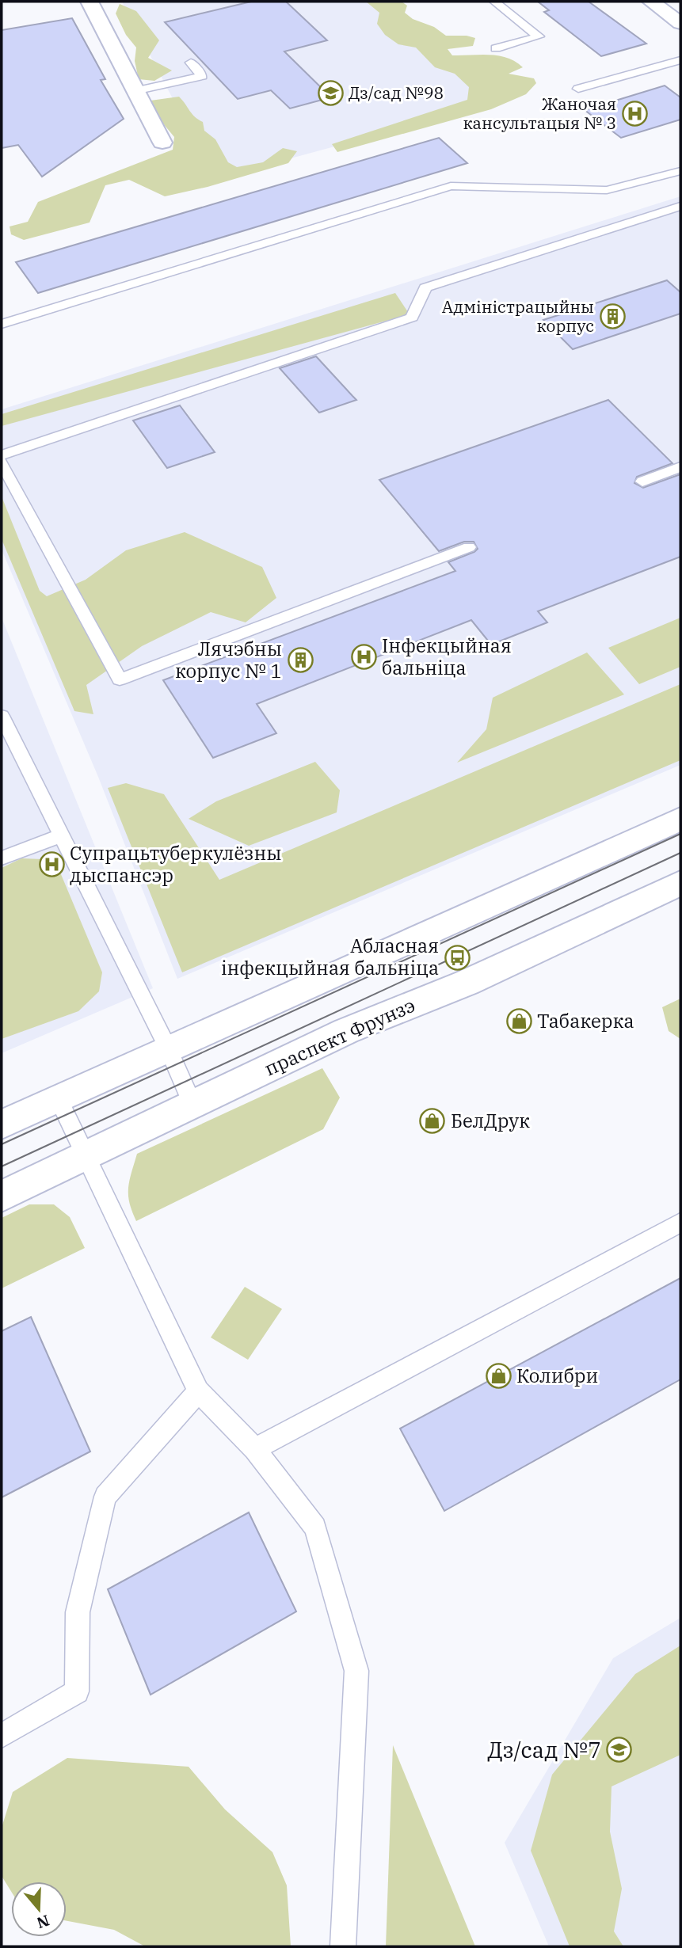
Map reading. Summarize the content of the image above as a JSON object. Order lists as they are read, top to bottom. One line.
{"streets":{"main road":["праспект Фрунзэ"]},"places":{"school or university":["Дз/сад №98","Дз/сад №7"],"hospital":["Жаночая кансультацыя № 3","Інфекцыйная бальніца","Супрацьтуберкулёзны дыспансэр"],"building":["Адміністрацыйны корпус","Лячэбны корпус № 1"],"bus stop":["Абласная інфекцыйная бальніца"],"shop":["Табакерка","БелДрук","Колибри"]},"north":"bottom"}
